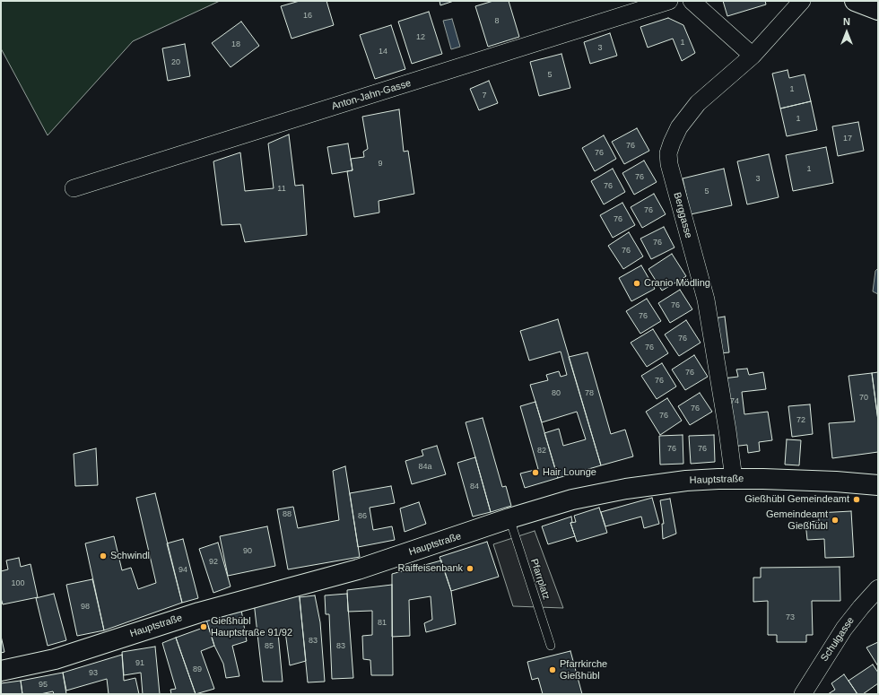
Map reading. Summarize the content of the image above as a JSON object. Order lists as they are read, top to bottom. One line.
{"streets":{"street":["Anton-Jahn-Gasse","Berggasse","Hauptstraße","Schulgasse"],"lane":["Pfarrplatz"]},"crossings":[["Berggasse","Hauptstraße"],["Hauptstraße","Pfarrplatz"]],"places":["Cranio Mödling","Hair Lounge","Gießhübl Gemeindeamt","Gemeindeamt Gießhübl","Schwindl","Raiffeisenbank","Gießhübl Hauptstraße 91/92","Pfarrkirche Gießhübl"],"house_numbers":["16","8","12","1","18","3","14","20","5","1","7","1","17","76","76","9","1","76","3","76","11","5","76","76","76","76","76","76","76","76","76","76","80","78","70","74","76","76","72","76","76","82","84a","84","88","86","90","92","94","100","98","73","81","83","85","83","91","89","93","95"],"north":"top"}
